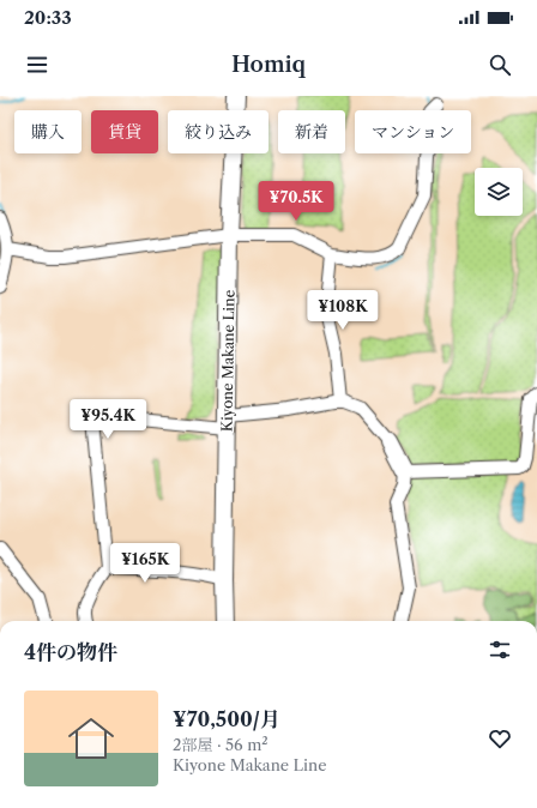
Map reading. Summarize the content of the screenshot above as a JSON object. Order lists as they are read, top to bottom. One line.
{"streets":{"main road":["Kiyone Makane Line"]},"page":{"status":"20:33","header":"Homiq","chip":["購入","賃貸","絞り込み","新着","マンション"],"price":["¥70.5K","¥108K","¥95.4K","¥165K"],"heading":"4件の物件","list":[{"name":"¥70,500/月","note":"2部屋 · 56 m² · Kiyone Makane Line"}]}}
